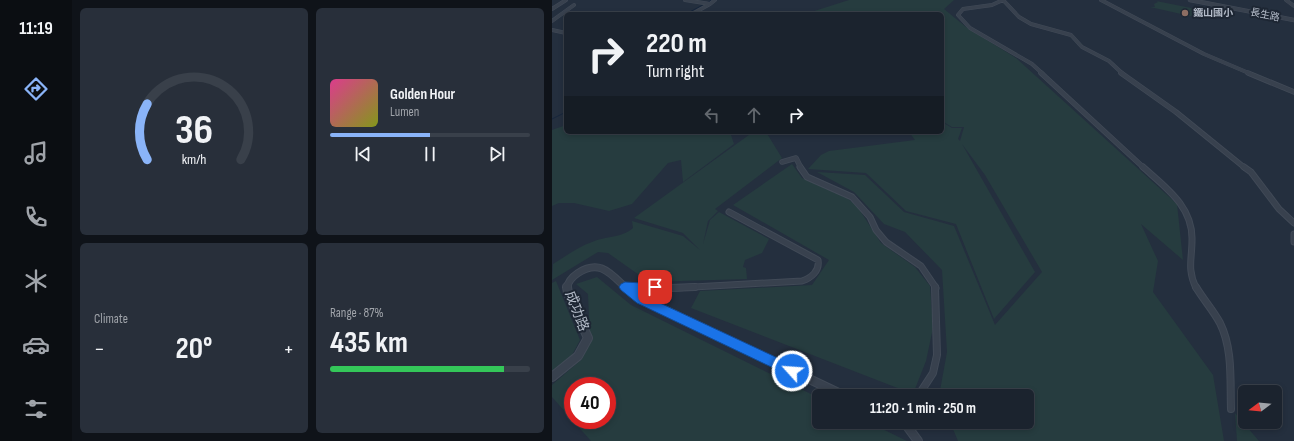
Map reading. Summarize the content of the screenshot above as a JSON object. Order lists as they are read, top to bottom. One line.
{"streets":{"street":["長生路","成功路"]},"places":["鐵山國小"],"north":"left","page":{"tabs":"11:19","turn":["220 m","Turn right"],"song":["Golden Hour","Lumen"],"tile":["Climate",["Range · 87%","435 km"]],"heat":["−","20°","+"],"limit":"40","trip":"11:20 · 1 min · 250 m","gauge":["36","km/h"]}}
